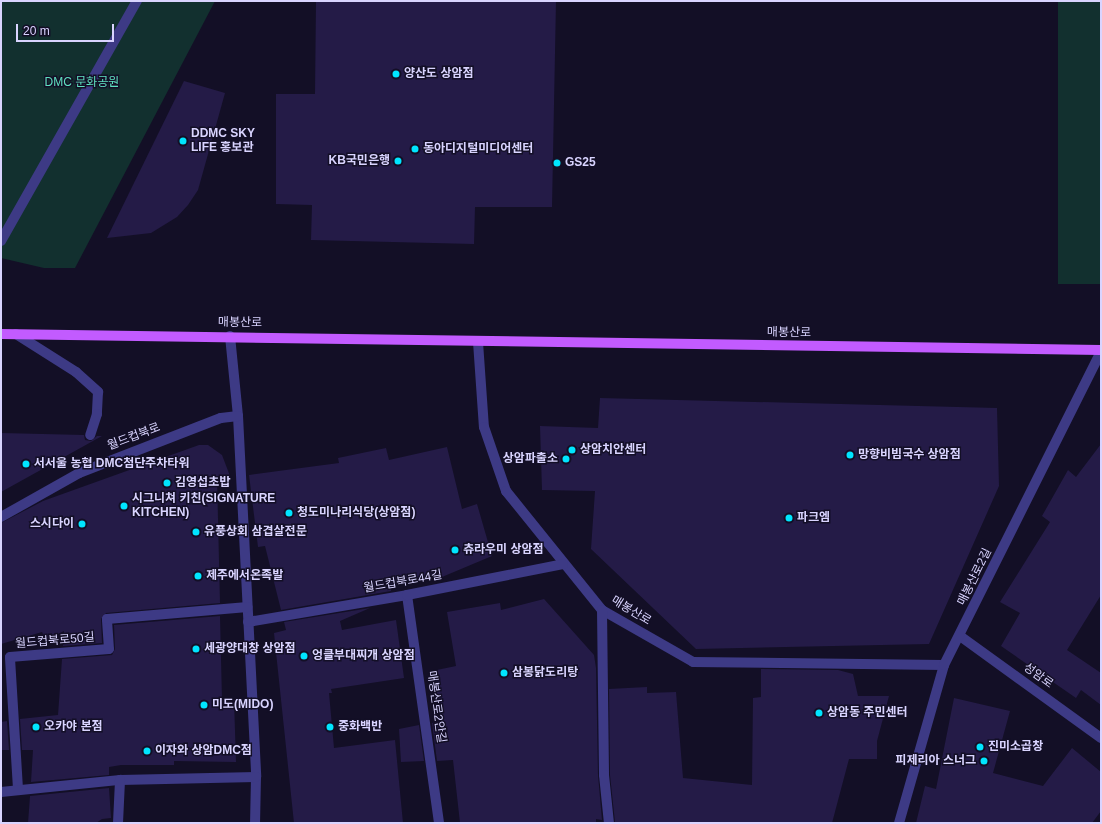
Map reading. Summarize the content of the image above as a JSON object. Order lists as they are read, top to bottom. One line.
{"streets":{"main road":["매봉산로"],"street":["월드컵북로","매봉산로2길","월드컵북로44길","월드컵북로50길","성암로","매봉산로2안길"]},"crossings":[["매봉산로","매봉산로2길"],["매봉산로","월드컵북로44길"],["매봉산로2길","성암로"],["월드컵북로44길","매봉산로2안길"]],"parks":["DMC 문화공원"],"places":["양산도 상암점","DDMC SKY LIFE 홍보관","동아디지털미디어센터","KB국민은행","GS25","상암치안센터","망향비빔국수 상암점","상암파출소","서서울 농협 DMC첨단주차타워","김영섭초밥","시그니쳐 키친(SIGNATURE KITCHEN)","청도미나리식당(상암점)","파크엠","스시다이","유풍상회 삼겹살전문","츄라우미 상암점","제주에서온족발","세광양대창 상암점","엉클부대찌개 상암점","삼봉닭도리탕","미도(MIDO)","상암동 주민센터","오카야 본점","중화백반","진미소곱창","이자와 상암DMC점","피제리아 스너그"],"scale_bar":"20 m"}
